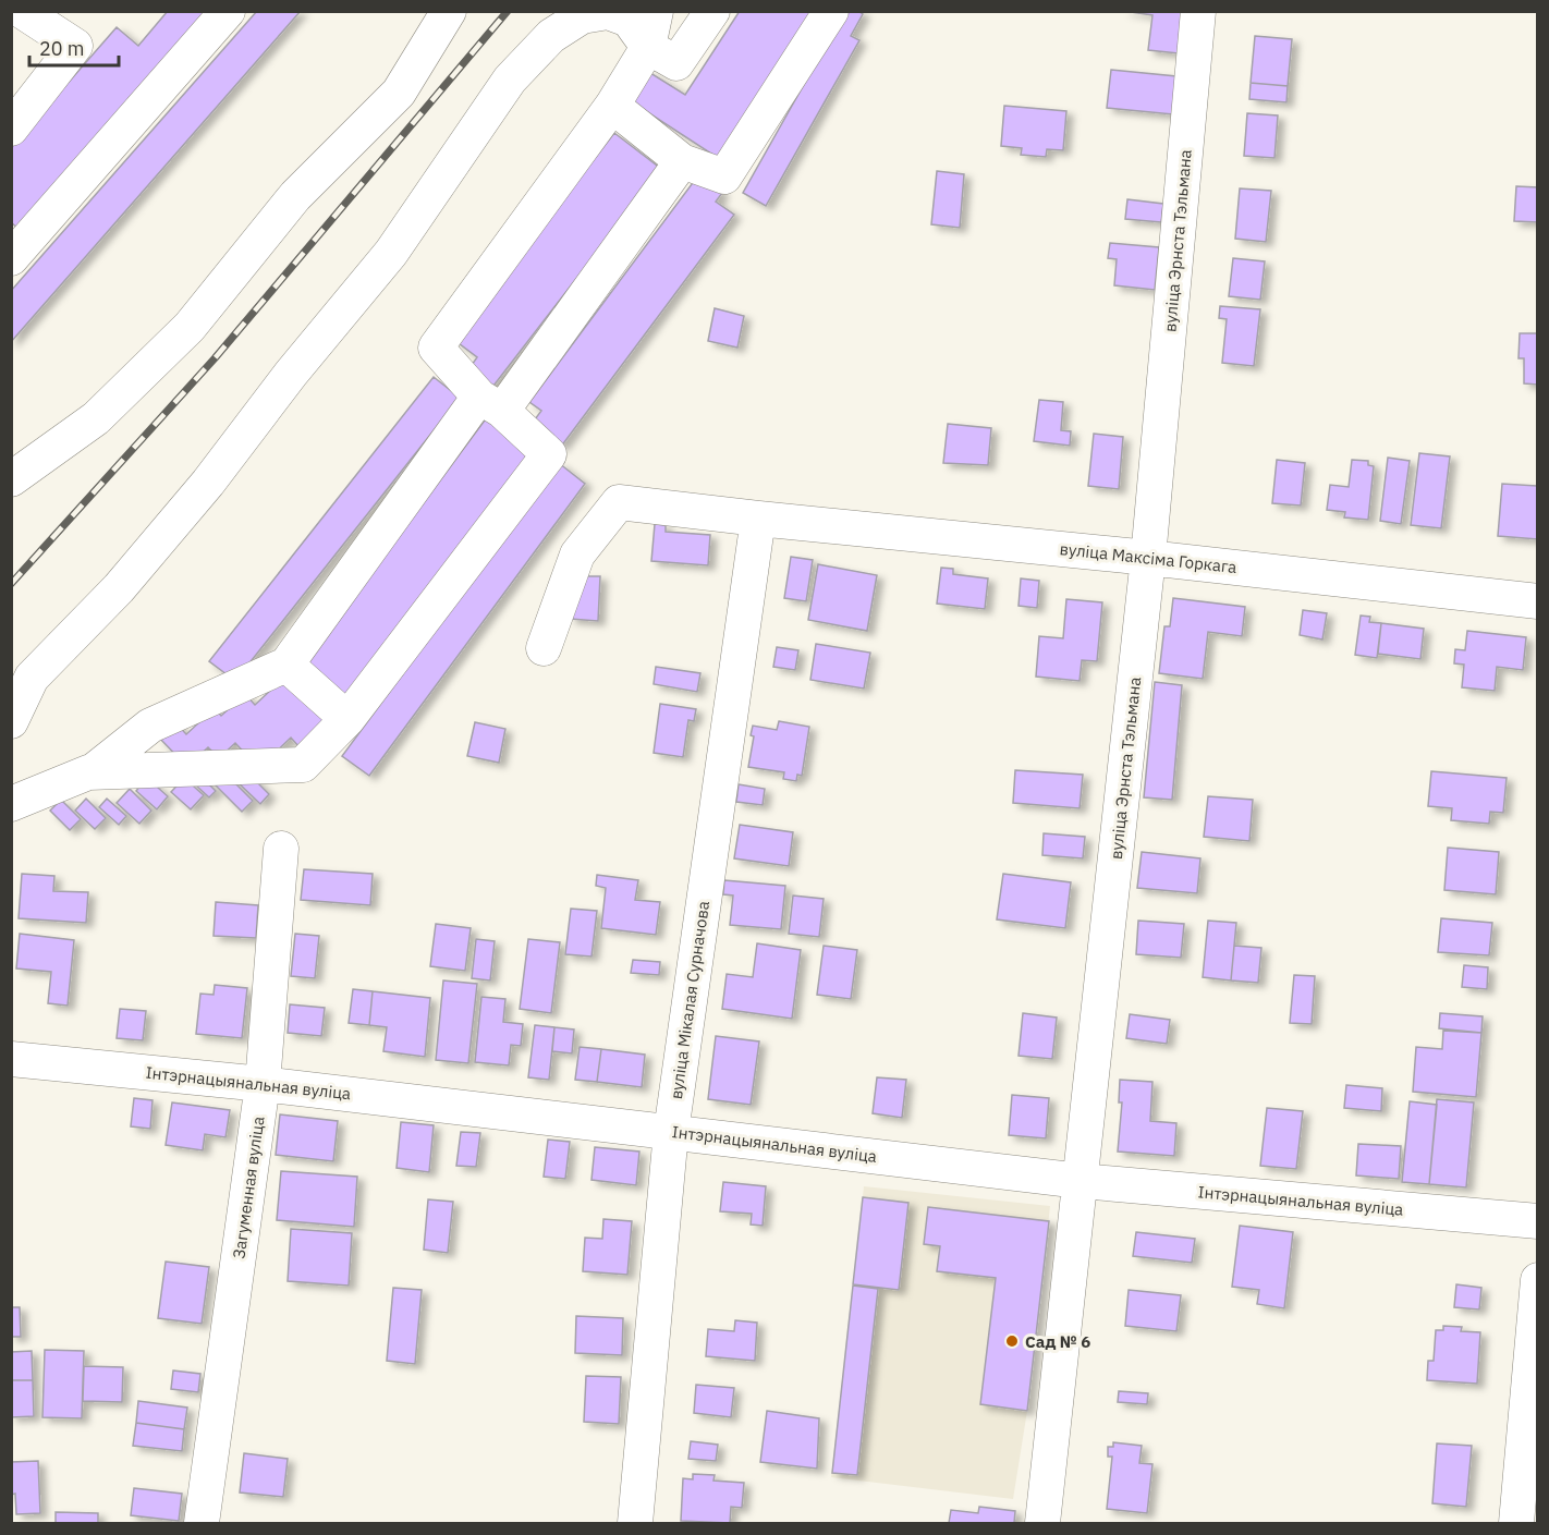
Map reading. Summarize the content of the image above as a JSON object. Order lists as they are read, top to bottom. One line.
{"streets":{"street":["вуліца Эрнста Тэльмана","вуліца Максіма Горкага","вуліца Мікалая Сурначова","Інтэрнацыянальная вуліца","Загуменная вуліца"]},"crossings":[["вуліца Эрнста Тэльмана","вуліца Максіма Горкага"],["вуліца Эрнста Тэльмана","Інтэрнацыянальная вуліца"],["вуліца Максіма Горкага","вуліца Мікалая Сурначова"],["вуліца Мікалая Сурначова","Інтэрнацыянальная вуліца"],["Інтэрнацыянальная вуліца","Загуменная вуліца"]],"places":["Сад № 6"],"scale_bar":"20 m"}
